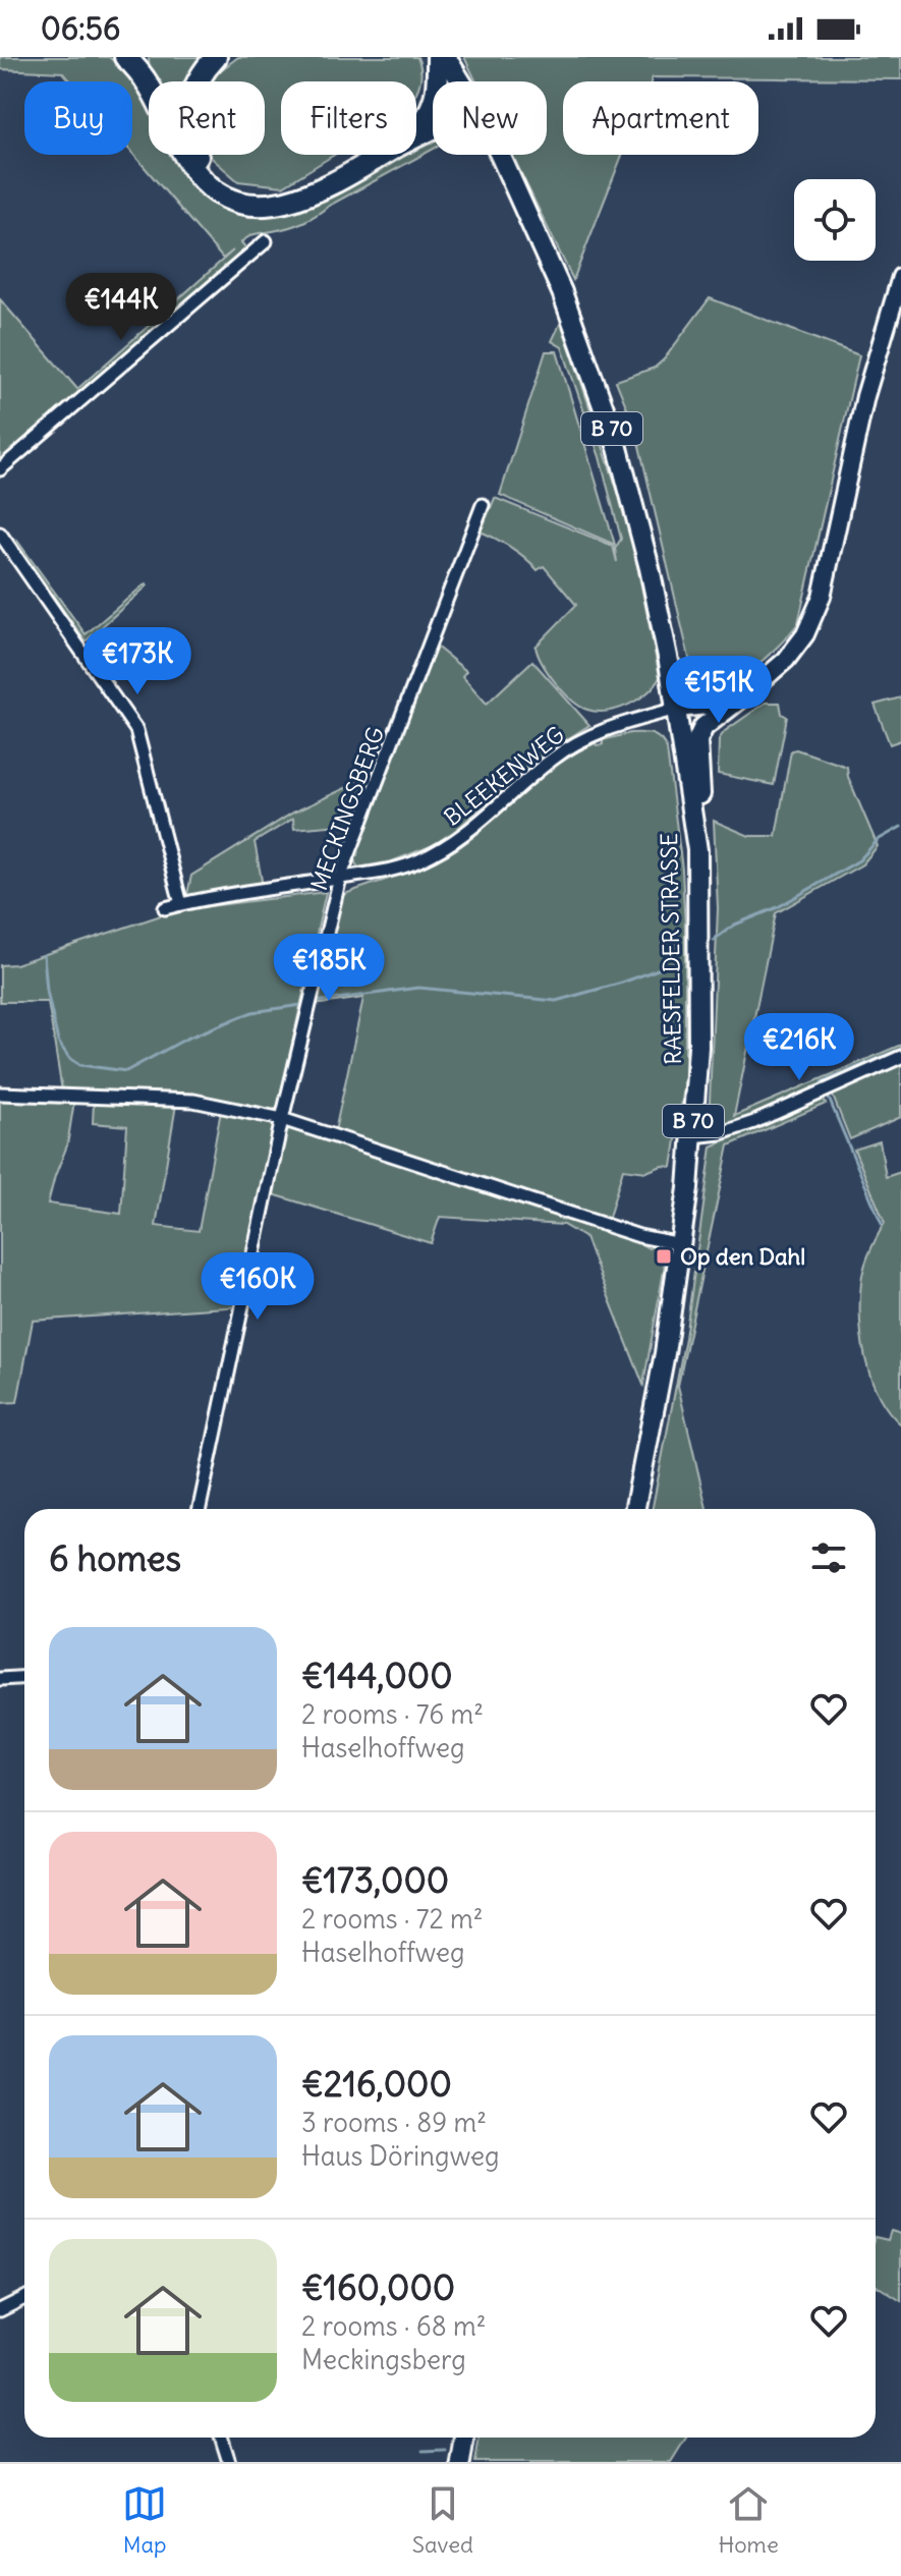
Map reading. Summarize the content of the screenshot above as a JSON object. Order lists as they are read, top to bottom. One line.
{"streets":{"main road":["B 70","RAESFELDER STRASSE"],"street":["BLEEKENWEG","MECKINGSBERG"]},"crossings":[["B 70","BLEEKENWEG"],["B 70","RAESFELDER STRASSE"],["BLEEKENWEG","MECKINGSBERG"],["BLEEKENWEG","RAESFELDER STRASSE"]],"places":{"transit":["Op den Dahl"]},"page":{"status":"06:56","chip":["Buy","Rent","Filters","New","Apartment"],"price":["€144K","€173K","€151K","€185K","€216K","€160K"],"heading":"6 homes","list":[{"name":"€144,000","note":"2 rooms · 76 m² · Haselhoffweg"},{"name":"€173,000","note":"2 rooms · 72 m² · Haselhoffweg"},{"name":"€216,000","note":"3 rooms · 89 m² · Haus Döringweg"},{"name":"€160,000","note":"2 rooms · 68 m² · Meckingsberg"}],"tabs":["Map","Saved","Home"]}}
